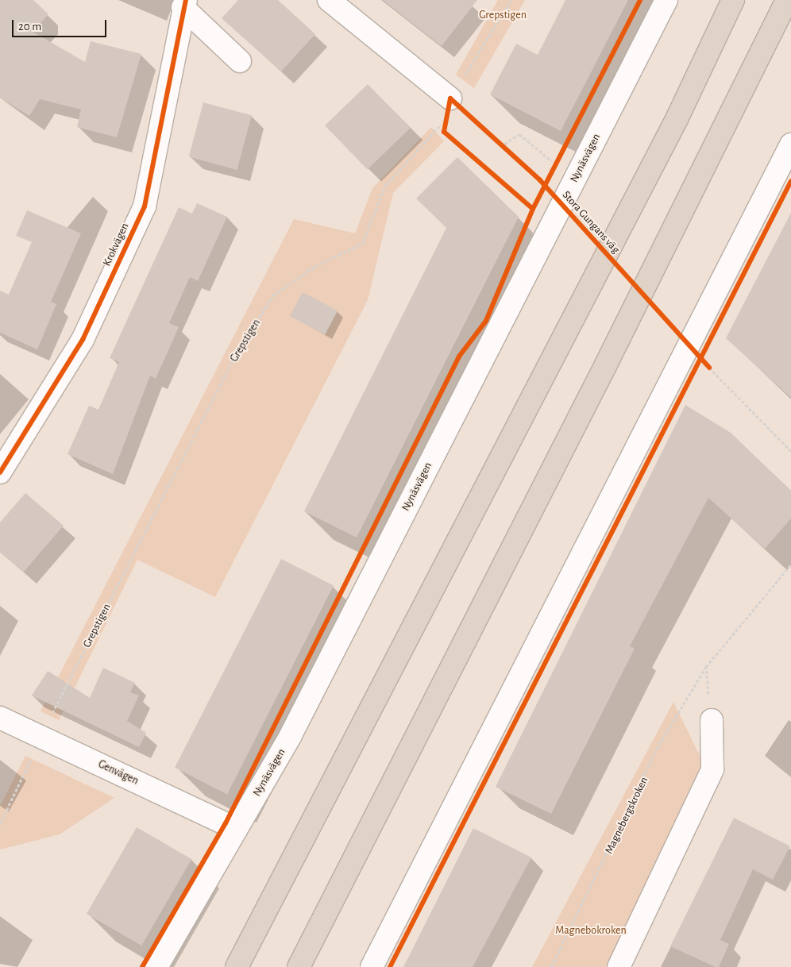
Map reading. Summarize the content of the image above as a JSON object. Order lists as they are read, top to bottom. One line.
{"streets":{"street":["Nynäsvägen","Krokvägen","Genvägen"],"path":["Grepstigen","Magnebergskroken"],"cycle path":["Stora Gungans väg"]},"crossings":[["Nynäsvägen","Genvägen"],["Grepstigen","Genvägen"]],"parks":["Grepstigen","Magnebokroken"],"scale_bar":"20 m"}
